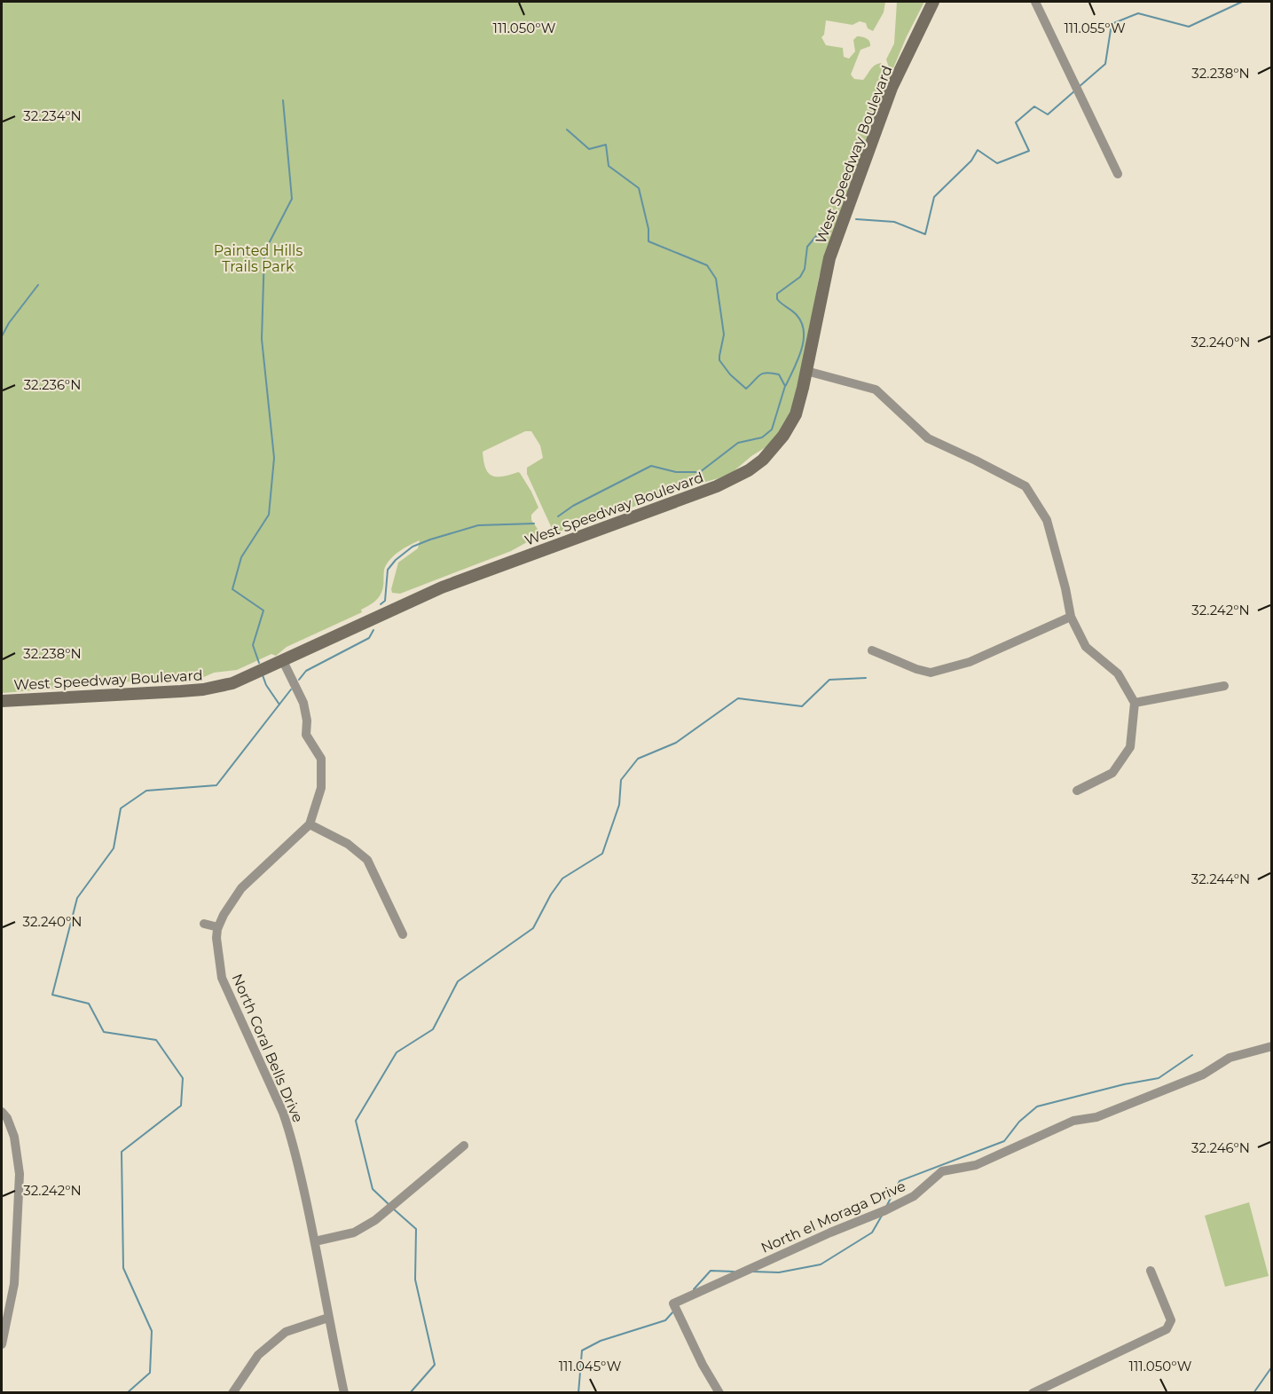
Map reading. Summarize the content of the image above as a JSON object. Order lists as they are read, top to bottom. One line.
{"streets":{"main road":["West Speedway Boulevard"],"street":["North Coral Bells Drive","North el Moraga Drive"]},"crossings":[["West Speedway Boulevard","North Coral Bells Drive"]],"parks":["Painted Hills Trails Park"],"coordinates":["111.050°W","111.055°W","32.238°N","32.234°N","32.240°N","32.236°N","32.242°N","32.244°N","32.246°N","111.045°W"]}
